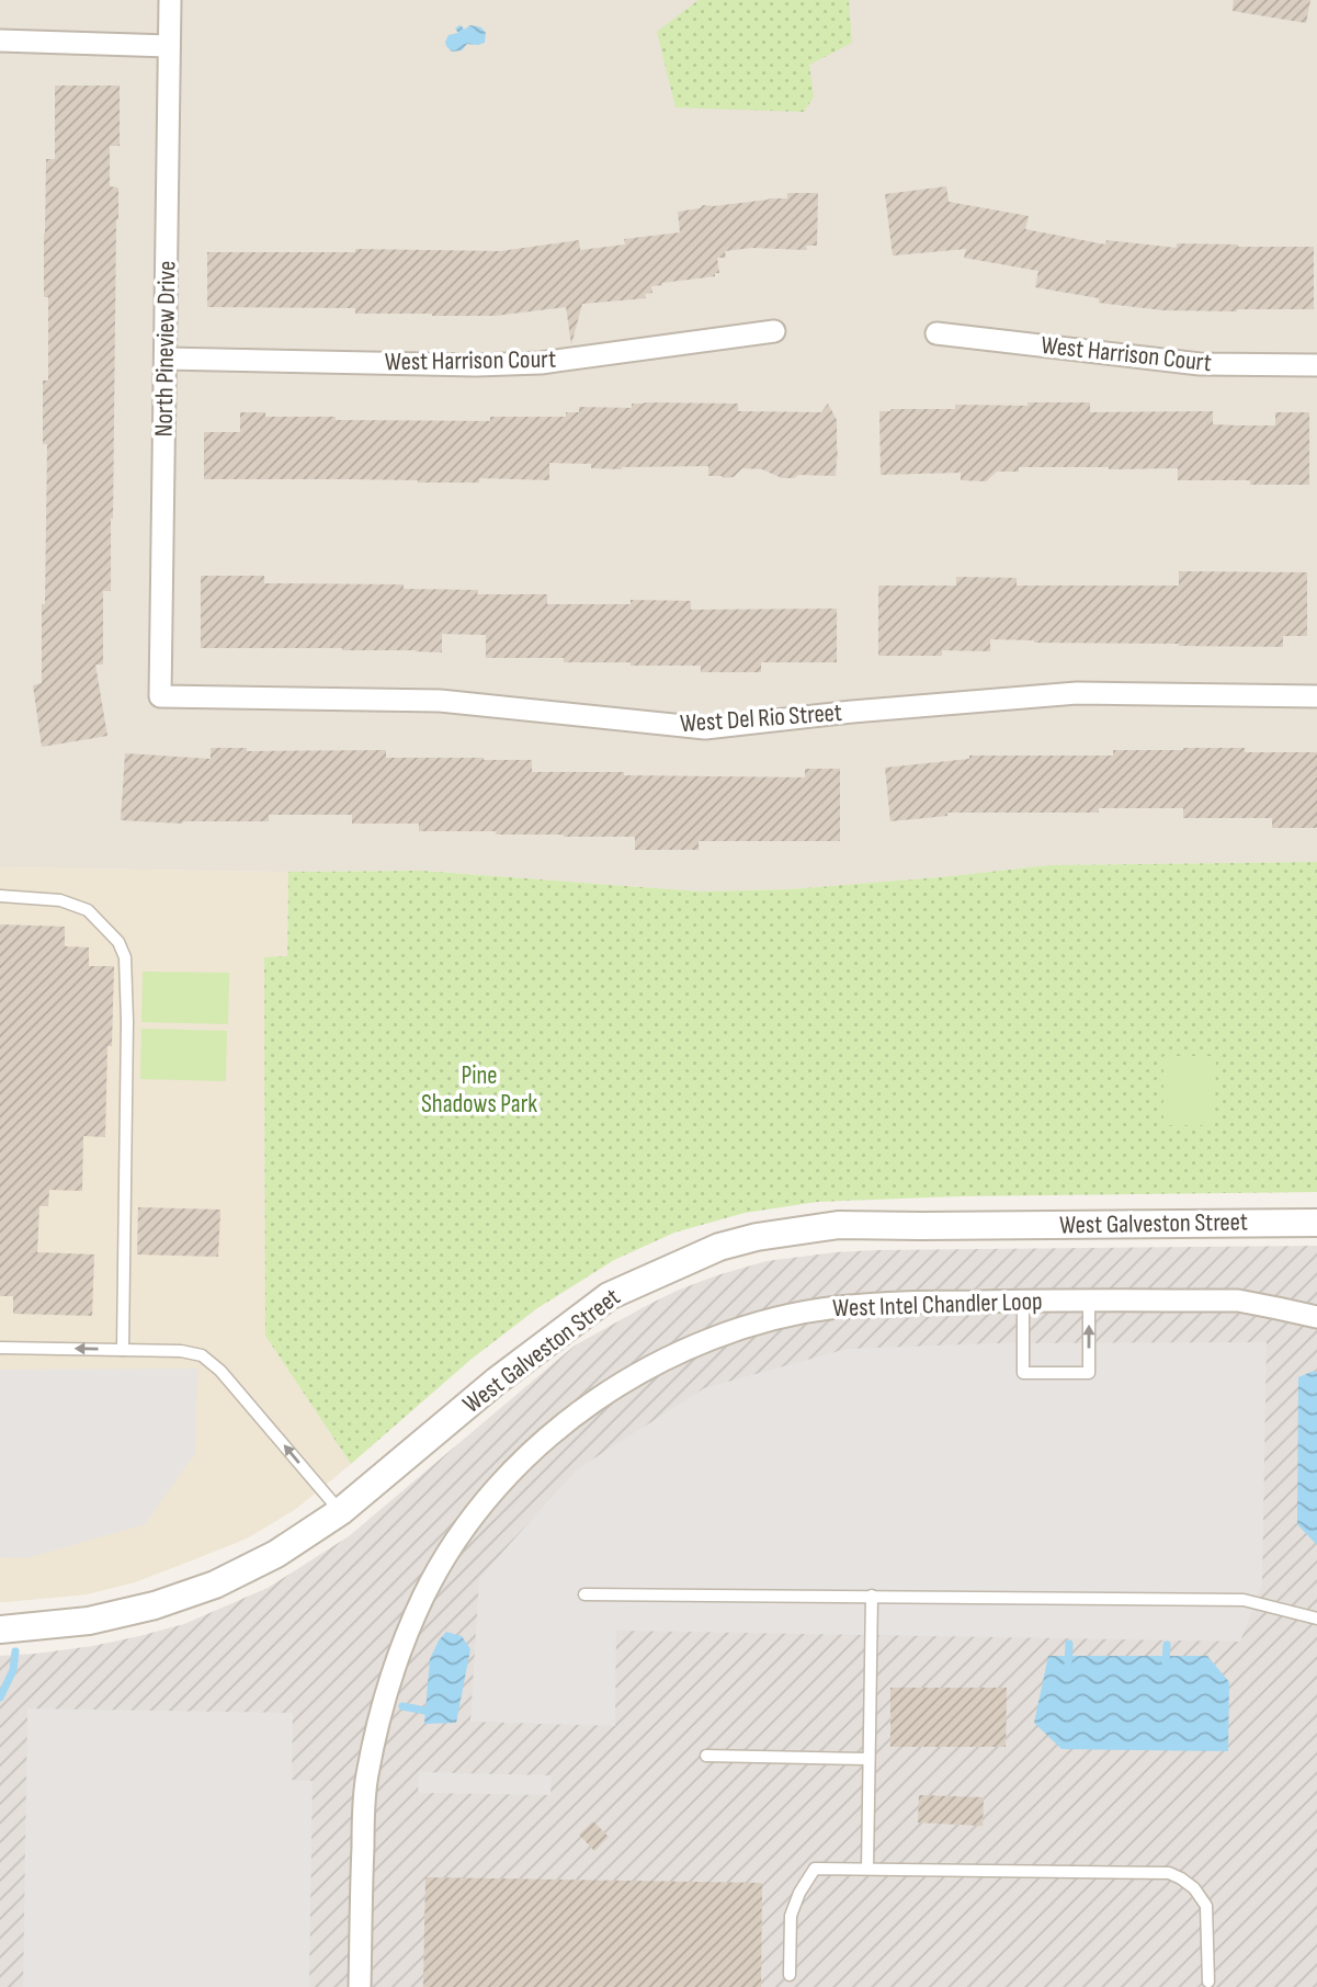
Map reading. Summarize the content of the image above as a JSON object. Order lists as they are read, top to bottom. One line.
{"streets":{"street":["North Pineview Drive","West Harrison Court","West Del Rio Street","West Galveston Street","West Intel Chandler Loop"]},"crossings":[["North Pineview Drive","West Harrison Court"],["North Pineview Drive","West Del Rio Street"]],"parks":["Pine Shadows Park"]}
